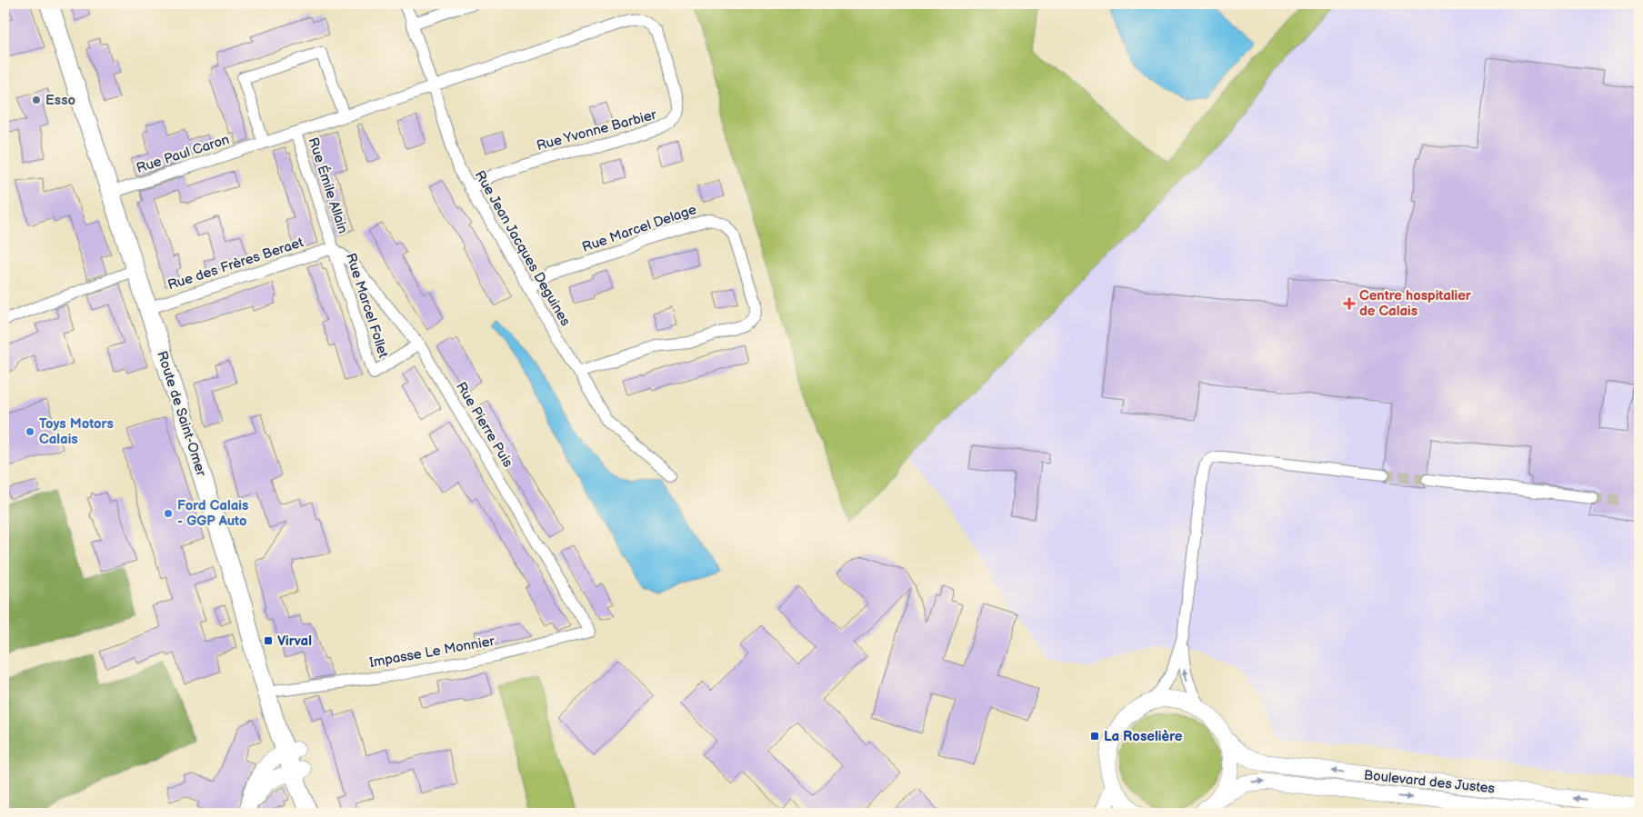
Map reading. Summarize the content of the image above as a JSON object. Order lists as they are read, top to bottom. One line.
{"streets":{"main road":["Route de Saint-Omer"],"street":["Rue Yvonne Barbier","Rue Paul Caron","Rue Émile Allain","Rue Marcel Delage","Rue Jean Jacques Deguines","Rue des Frères Beraet","Rue Marcel Follet","Rue Pierre Puis","Impasse Le Monnier","Boulevard des Justes"]},"crossings":[["Rue Yvonne Barbier","Rue Paul Caron"],["Rue Yvonne Barbier","Rue Jean Jacques Deguines"],["Rue Paul Caron","Rue Émile Allain"],["Rue Paul Caron","Rue Jean Jacques Deguines"],["Rue Paul Caron","Route de Saint-Omer"],["Rue Émile Allain","Rue des Frères Beraet"],["Rue Émile Allain","Rue Marcel Follet"],["Rue Émile Allain","Rue Pierre Puis"],["Rue Marcel Delage","Rue Jean Jacques Deguines"],["Rue des Frères Beraet","Rue Marcel Follet"],["Rue des Frères Beraet","Route de Saint-Omer"],["Rue des Frères Beraet","Rue Pierre Puis"],["Rue Marcel Follet","Rue Pierre Puis"],["Route de Saint-Omer","Impasse Le Monnier"],["Rue Pierre Puis","Impasse Le Monnier"]],"places":{"other":["Esso","Toys Motors Calais","Ford Calais - GGP Auto"],"health":["Centre hospitalier de Calais"],"transit":["Virval","La Roselière"]}}
